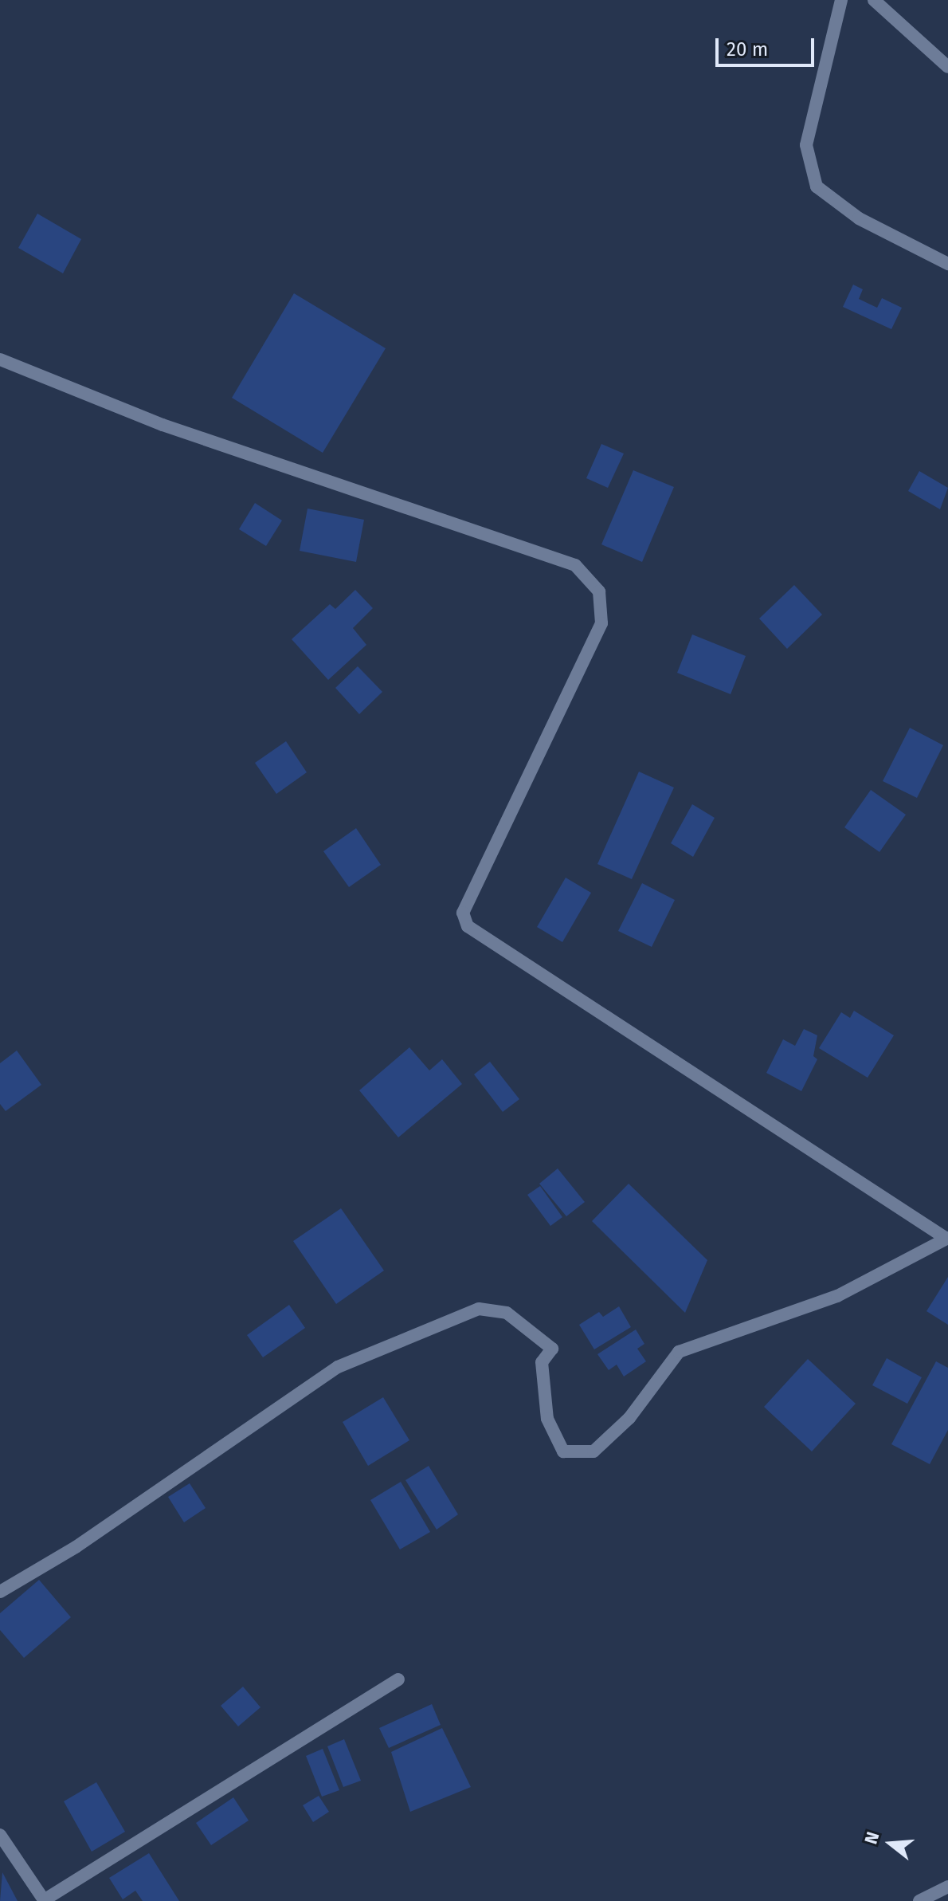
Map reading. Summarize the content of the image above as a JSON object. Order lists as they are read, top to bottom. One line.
{"scale_bar":"20 m","north":"left"}
